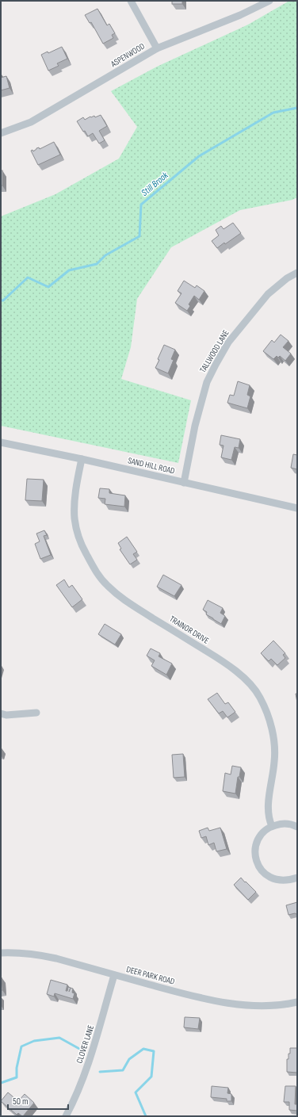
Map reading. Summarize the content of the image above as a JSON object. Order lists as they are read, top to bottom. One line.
{"streets":{"street":["ASPENWOOD","TALLWOOD LANE","SAND HILL ROAD","TRAINOR DRIVE","DEER PARK ROAD","CLOVER LANE"]},"crossings":[["TALLWOOD LANE","SAND HILL ROAD"],["SAND HILL ROAD","TRAINOR DRIVE"],["DEER PARK ROAD","CLOVER LANE"]],"water":["Still Brook"],"scale_bar":"50 m"}
